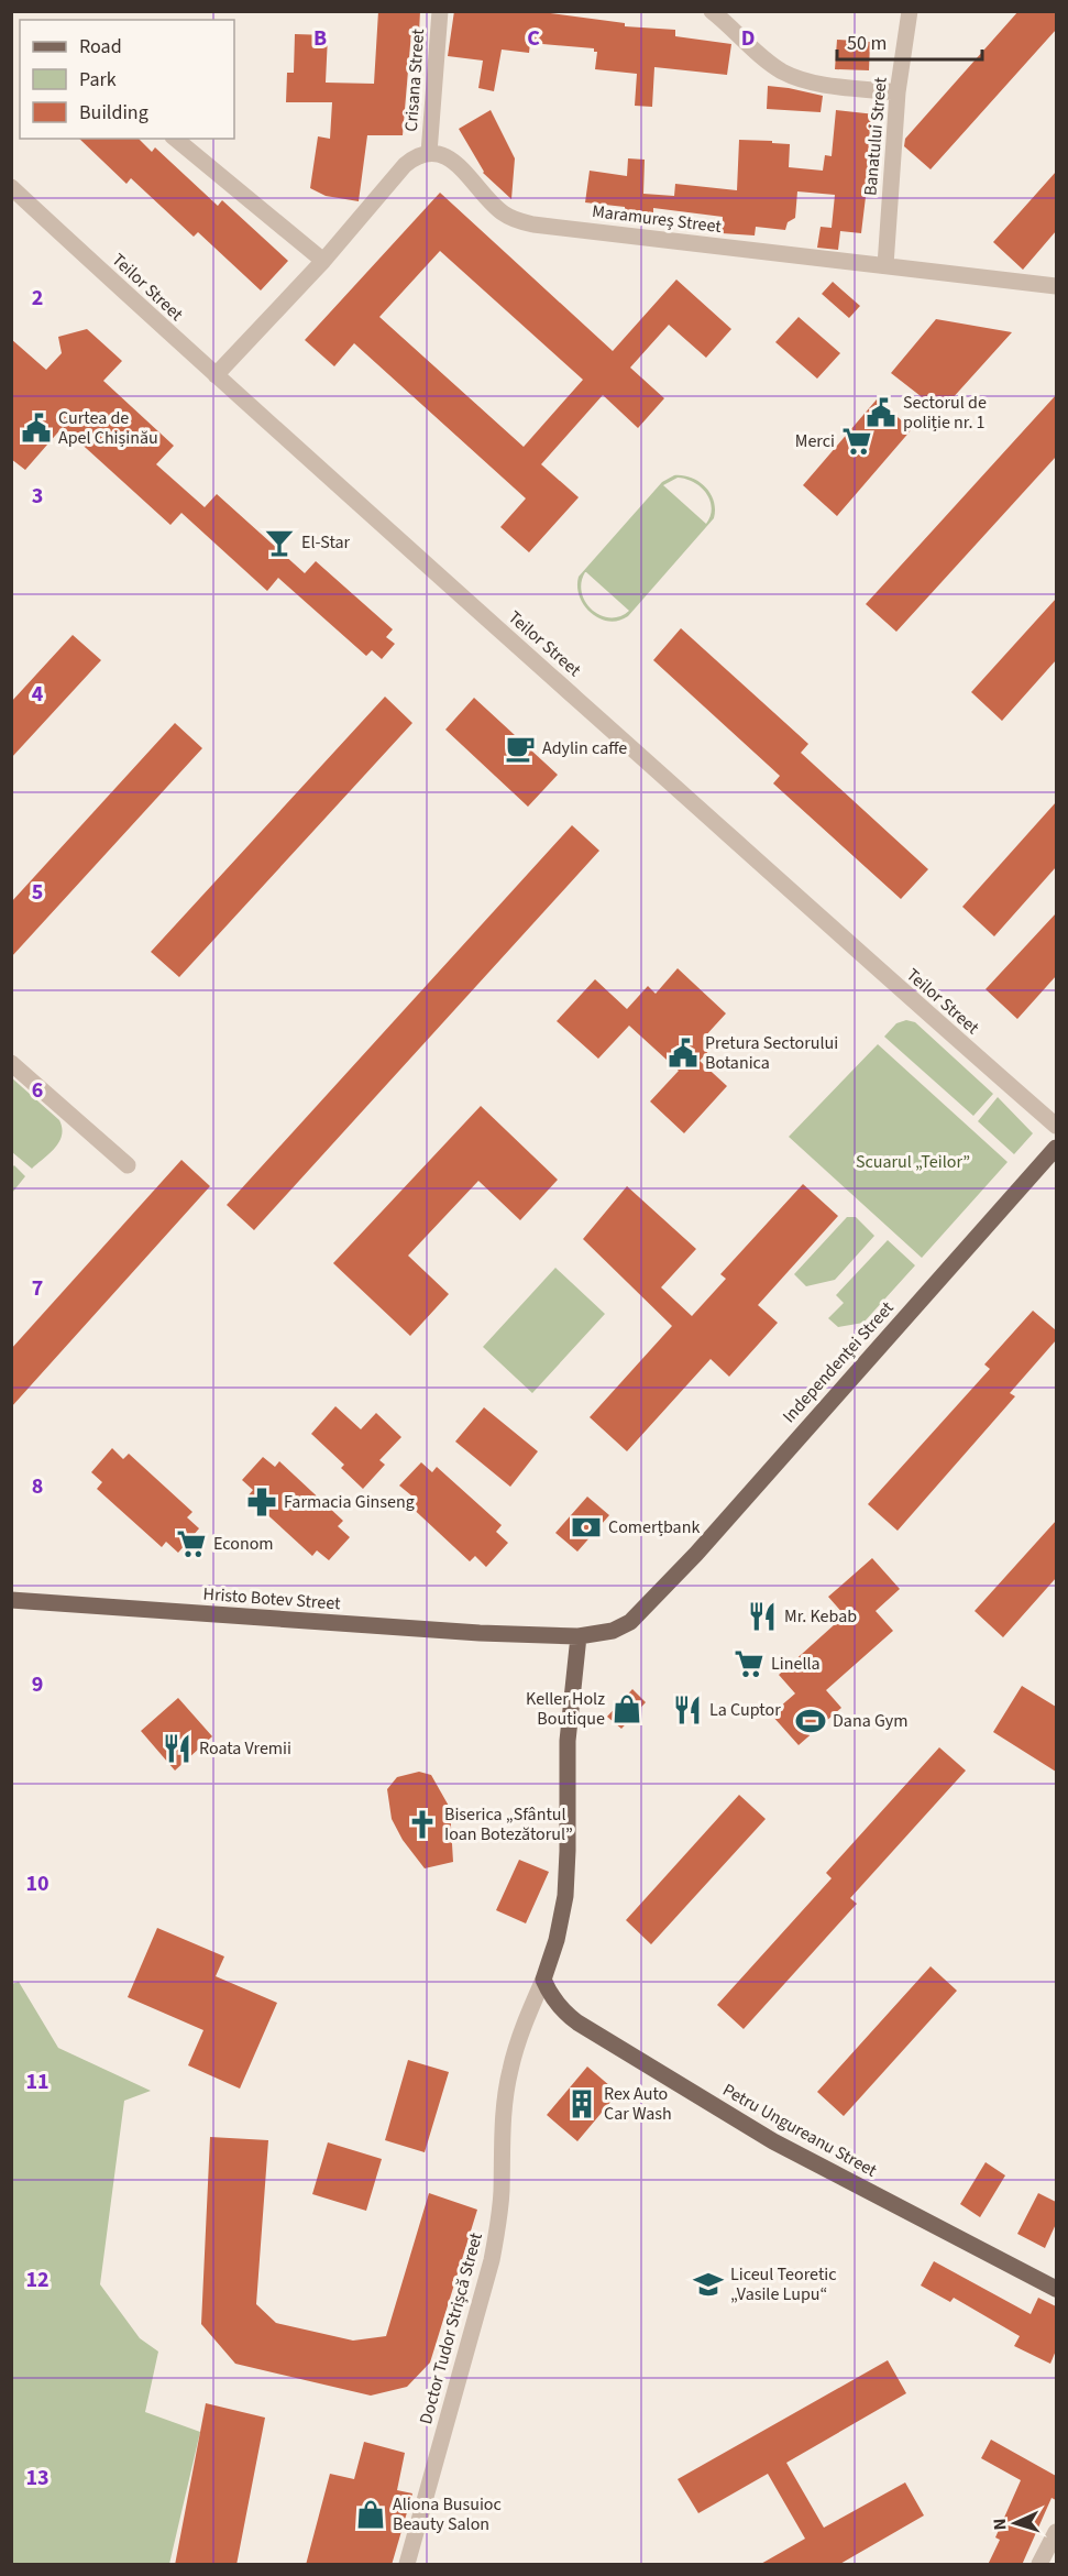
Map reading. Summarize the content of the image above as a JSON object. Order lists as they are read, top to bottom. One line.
{"streets":{"main road":["Independenței Street","Hristo Botev Street","Petru Ungureanu Street","Doctor Tudor Strișcă Street"],"street":["Crisana Street","Banatului Street","Maramureș Street","Teilor Street"]},"crossings":[["Crisana Street","Maramureș Street"],["Banatului Street","Maramureș Street"],["Independenței Street","Hristo Botev Street"],["Independenței Street","Doctor Tudor Strișcă Street"],["Hristo Botev Street","Doctor Tudor Strișcă Street"],["Petru Ungureanu Street","Doctor Tudor Strișcă Street"]],"parks":["Scuarul „Teilor”"],"places":{"public building":["Sectorul de poliție nr. 1","Curtea de Apel Chișinău","Pretura Sectorului Botanica"],"supermarket":["Merci","Econom","Linella"],"bar":["El-Star"],"cafe":["Adylin caffe"],"pharmacy":["Farmacia Ginseng"],"bank":["Comerțbank"],"restaurant":["Mr. Kebab","La Cuptor","Roata Vremii"],"shop":["Keller Holz Boutique","Aliona Busuioc Beauty Salon"],"sports":["Dana Gym"],"church":["Biserica „Sfântul Ioan Botezătorul”"],"building":["Rex Auto Car Wash"],"school or university":["Liceul Teoretic „Vasile Lupu“"]},"legend":["Road","Park","Building"],"scale_bar":"50 m","north":"left","grid":{"columns":["B","C","D"],"rows":["2","3","4","5","6","7","8","9","10","11","12","13"]}}
